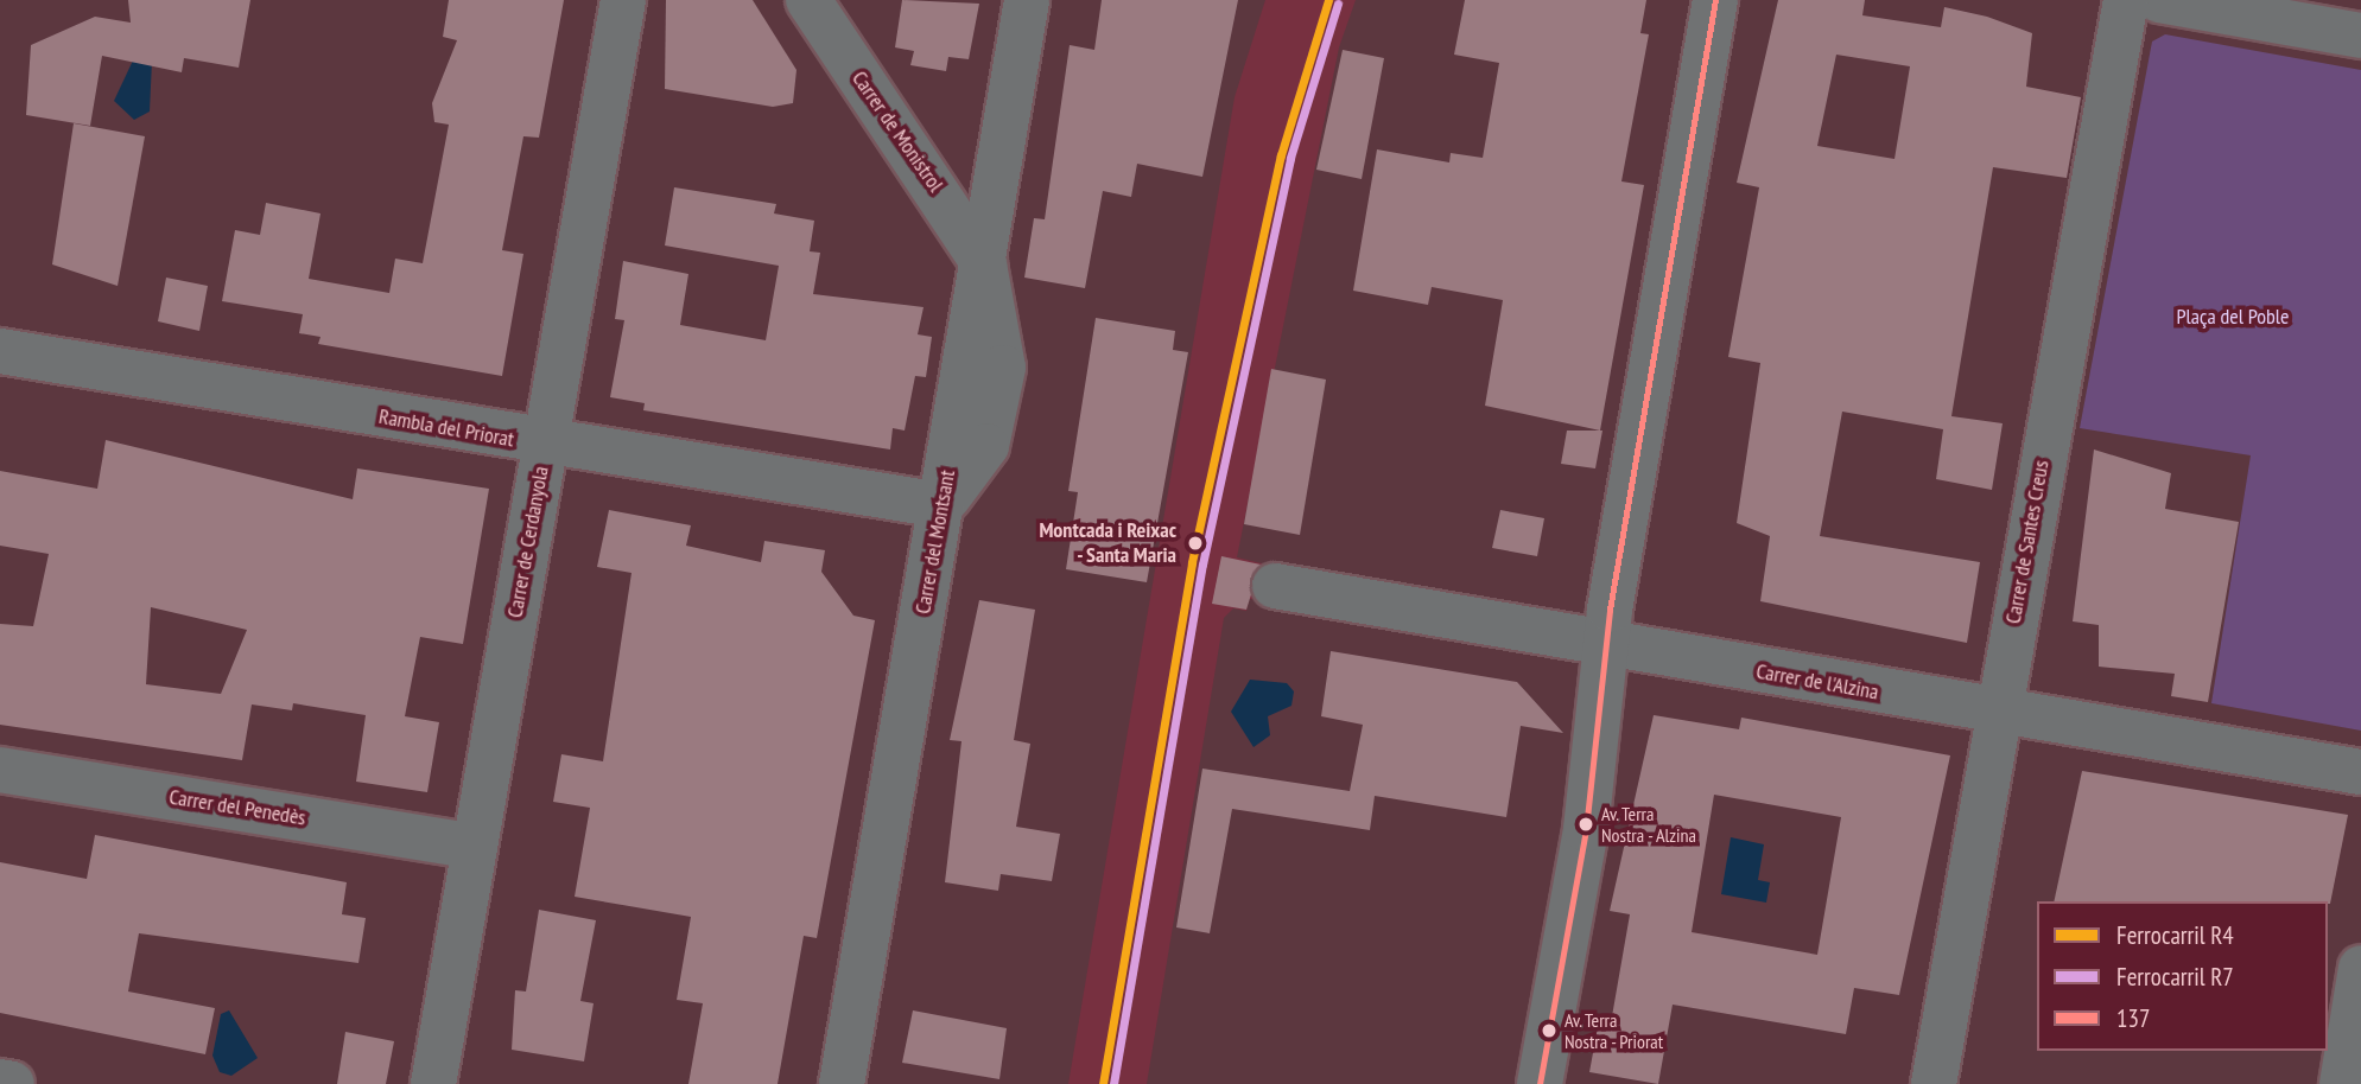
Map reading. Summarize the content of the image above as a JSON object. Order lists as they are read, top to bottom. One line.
{"streets":{"street":["Carrer de Monistrol","Rambla del Priorat","Carrer de Cerdanyola","Carrer del Montsant","Carrer de Santes Creus","Carrer de l'Alzina","Carrer del Penedès"]},"crossings":[["Rambla del Priorat","Carrer de Cerdanyola"],["Rambla del Priorat","Carrer del Montsant"],["Carrer de Cerdanyola","Carrer del Penedès"],["Carrer de Santes Creus","Carrer de l'Alzina"]],"parks":["Plaça del Poble"],"places":["Montcada i Reixac - Santa Maria","Av. Terra Nostra - Alzina","Av. Terra Nostra - Priorat"],"lines":["rail line R4","transit line 137","rail line R7"],"legend":["Ferrocarril R4","Ferrocarril R7","137"]}
